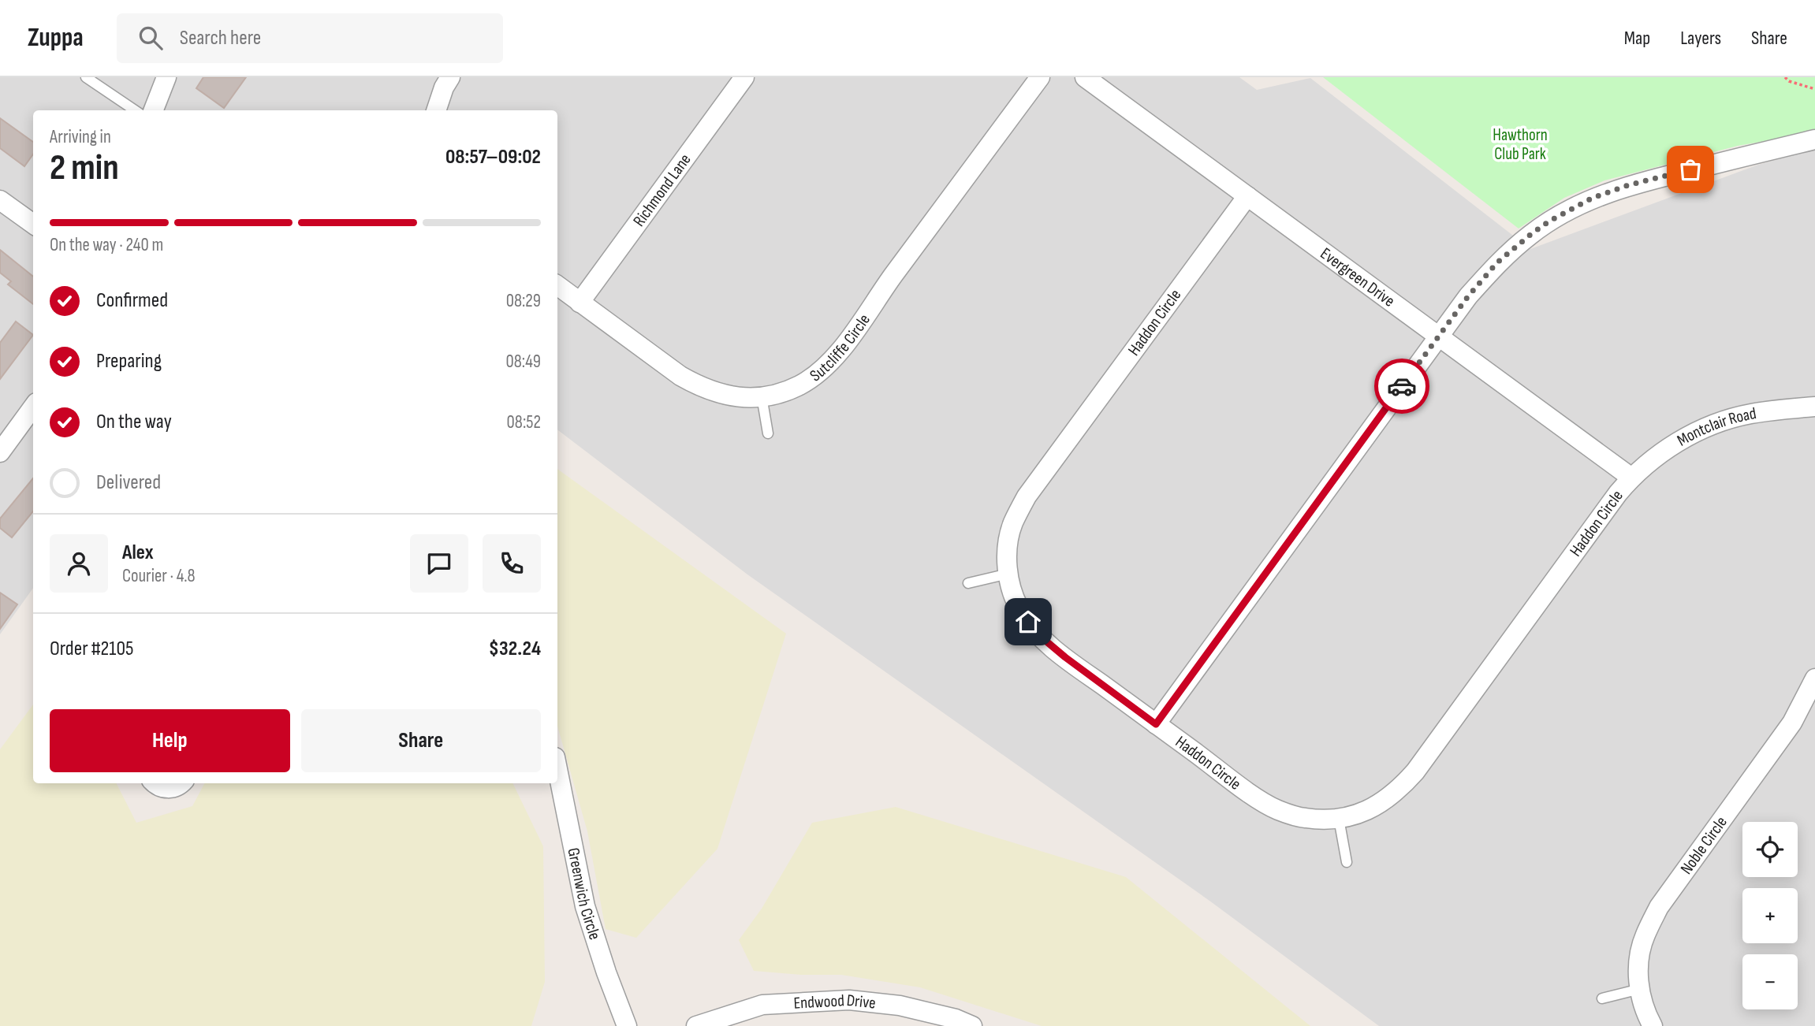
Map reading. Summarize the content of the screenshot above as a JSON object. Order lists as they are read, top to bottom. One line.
{"streets":{"street":["Richmond Lane","Evergreen Drive","Haddon Circle","Sutcliffe Circle","Montclair Road","Noble Circle","Greenwich Circle","Endwood Drive"]},"crossings":[["Richmond Lane","Sutcliffe Circle"],["Evergreen Drive","Haddon Circle"],["Evergreen Drive","Montclair Road"],["Haddon Circle","Montclair Road"]],"parks":["Hawthorn Club Park"],"page":{"header":"Zuppa","search":"Search here","nav":["Map","Layers","Share"],"heading":["2 min","Arriving in","08:57–09:02"],"panel":["Alex","Courier · 4.8","Order #2105","$32.24"],"bar":"On the way · 240 m","list":[["Confirmed","08:29"],["Preparing","08:49"],["On the way","08:52"],"Delivered"],"buttons":["Help","Share"],"map_buttons":["+","−"]}}
